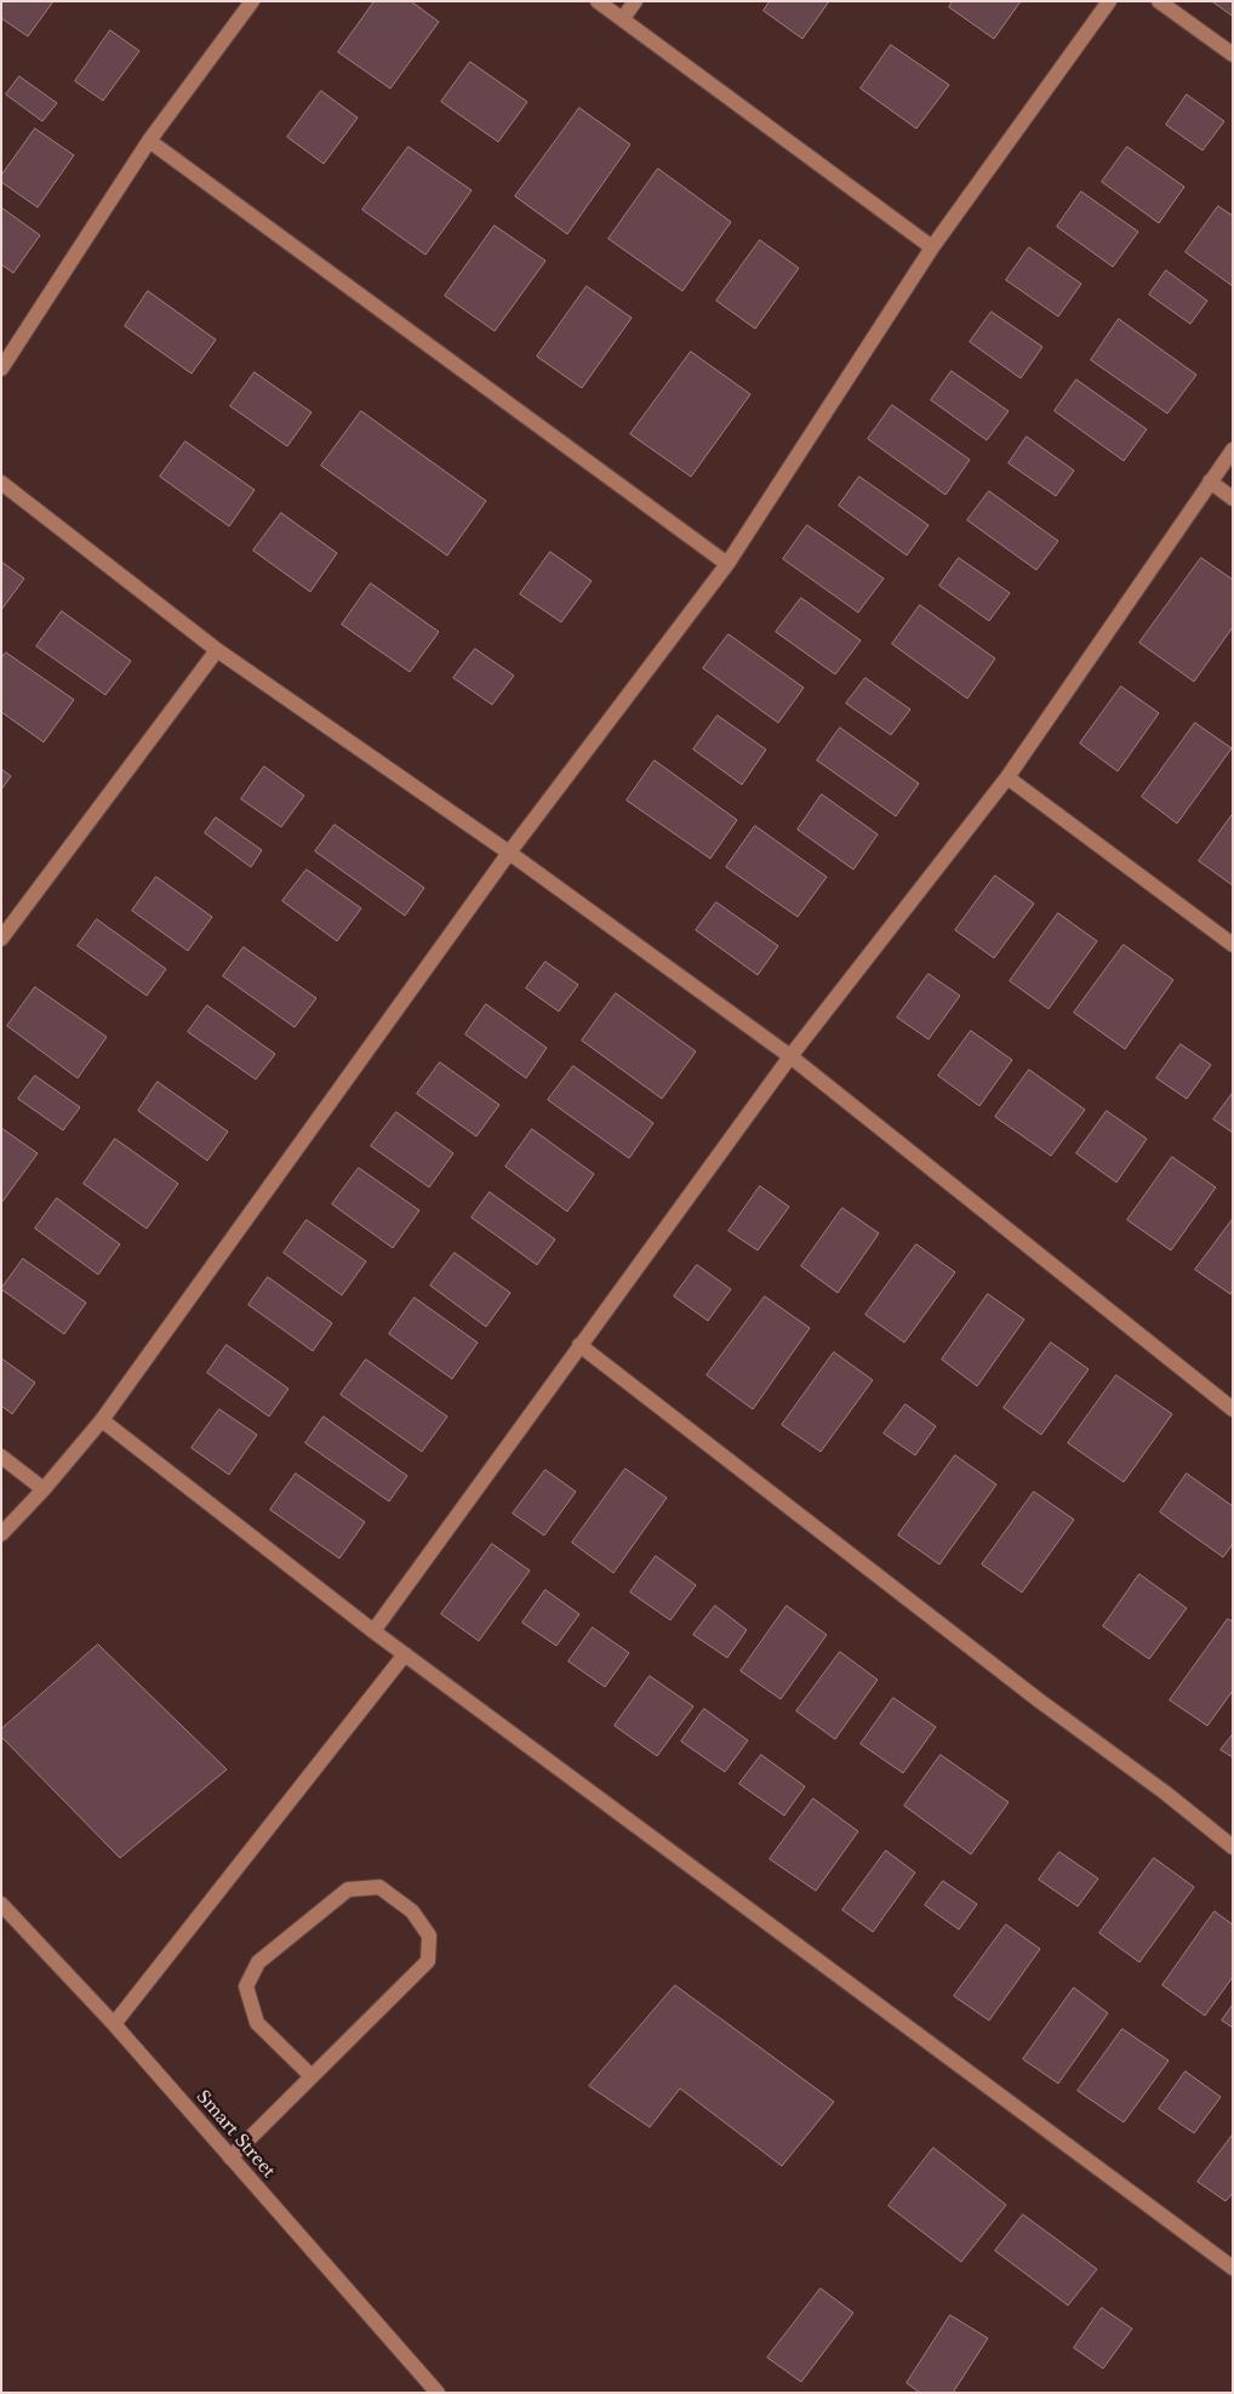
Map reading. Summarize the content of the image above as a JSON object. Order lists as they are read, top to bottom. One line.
{"streets":{"street":["Smart Street"]}}
